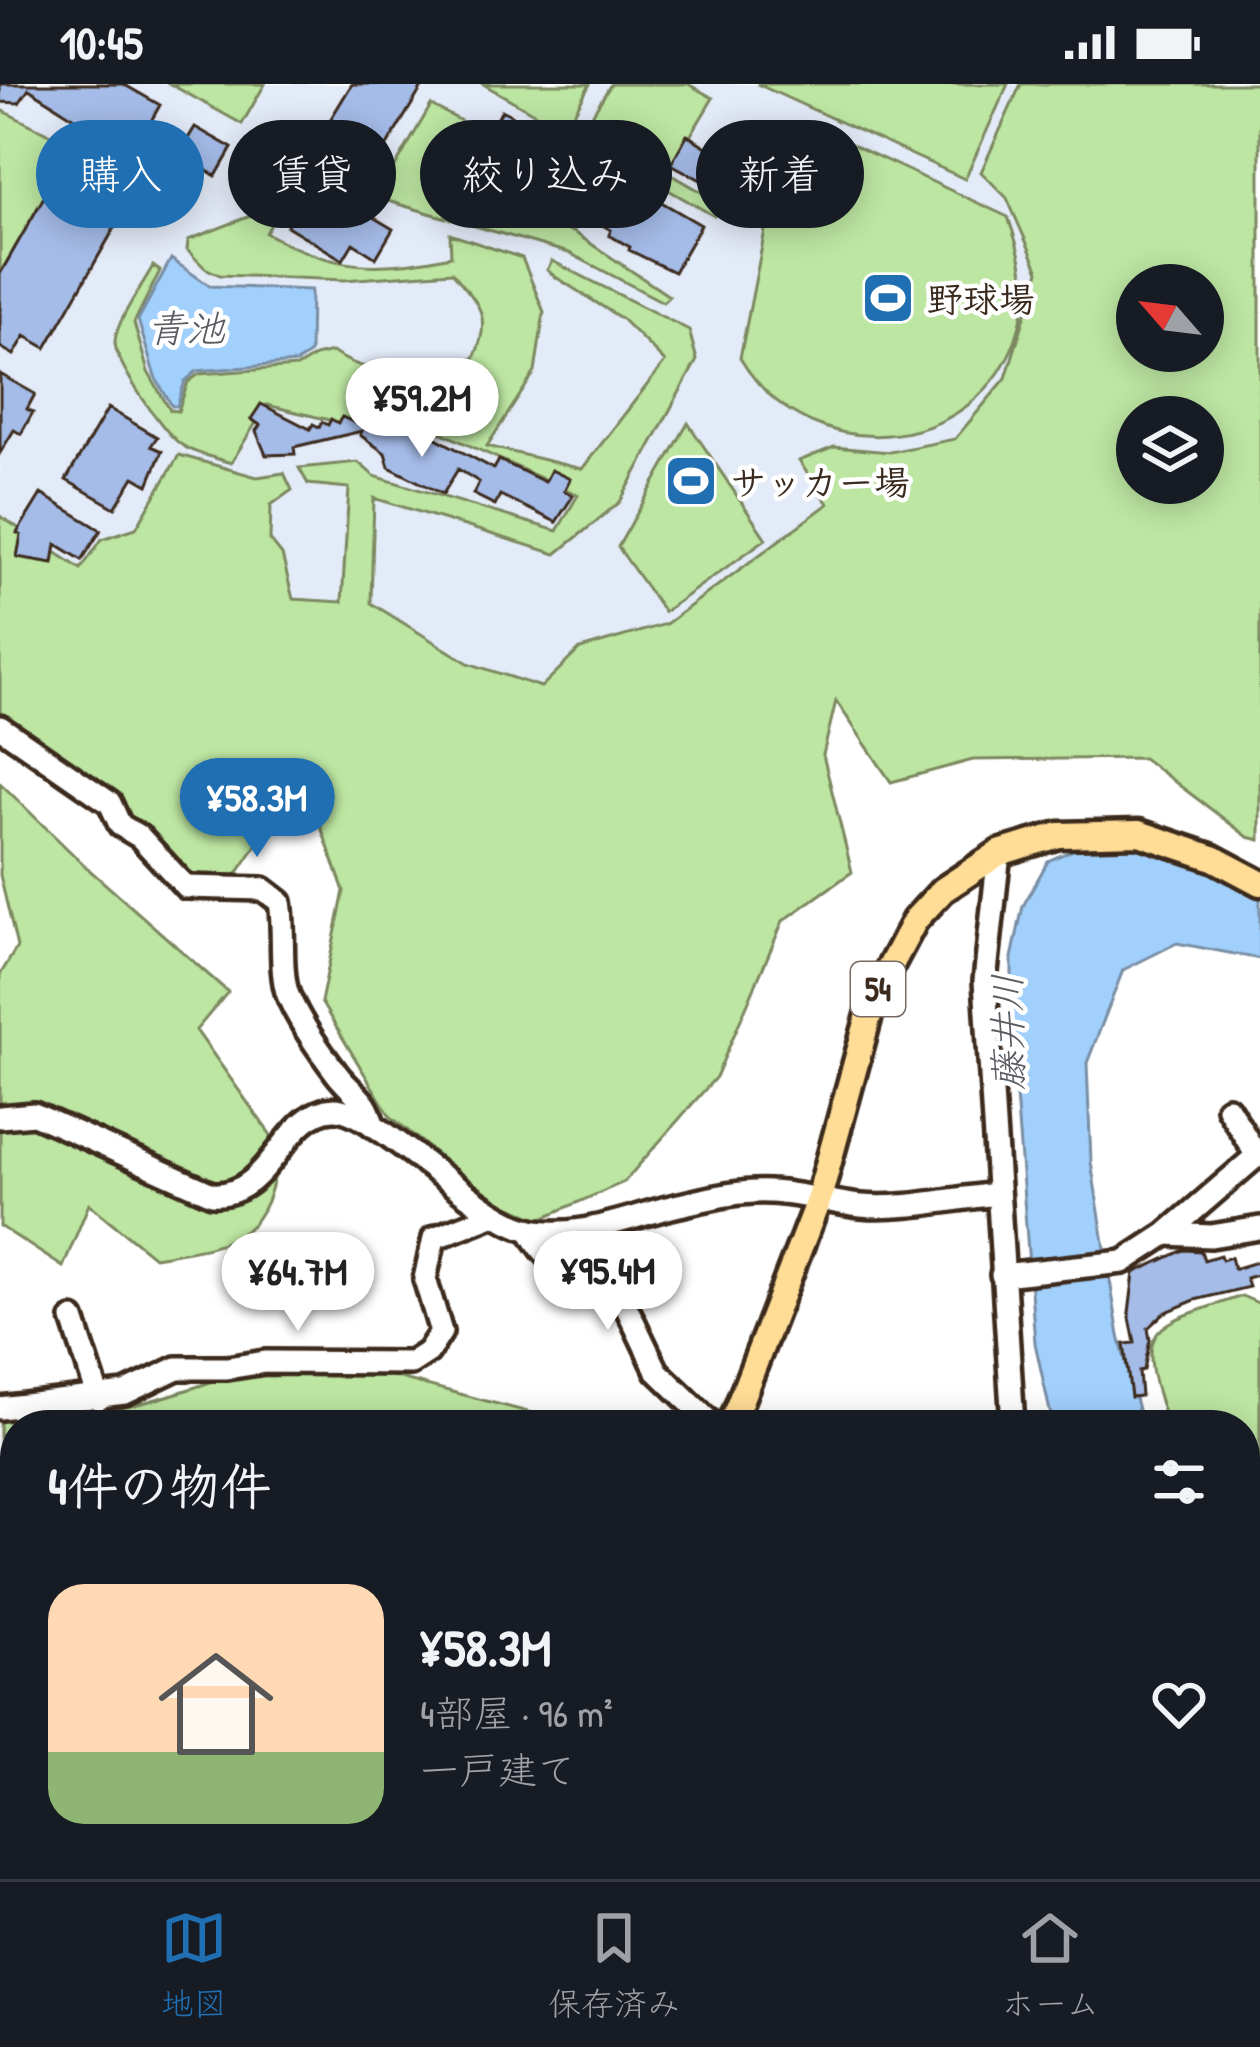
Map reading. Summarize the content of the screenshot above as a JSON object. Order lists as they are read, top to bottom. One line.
{"streets":{"main road":["54"]},"water":["青池","藤井川"],"places":{"sports":["野球場","サッカー場"]},"north":"top left","page":{"status":"10:45","chip":["購入","賃貸","絞り込み","新着"],"price":["¥59.2M","¥58.3M","¥95.4M","¥64.7M"],"heading":"4件の物件","list":[{"name":"¥58.3M","note":"4部屋 · 96 m² · 一戸建て"}],"tabs":["地図","保存済み","ホーム"]}}
